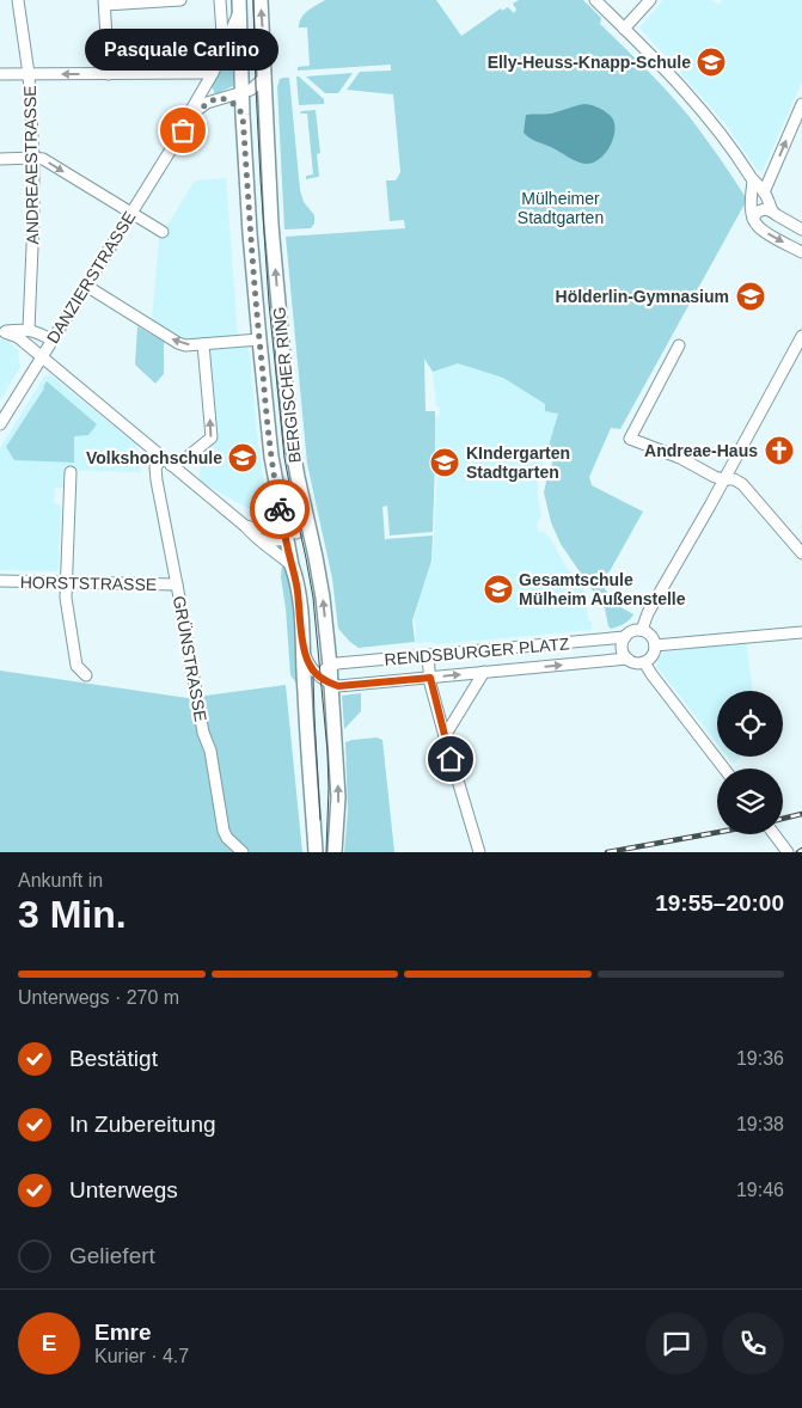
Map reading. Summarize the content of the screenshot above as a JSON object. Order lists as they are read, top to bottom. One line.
{"streets":{"main road":["BERGISCHER RING"],"street":["ANDREAESTRASSE","DANZIERSTRASSE","HORSTSTRASSE","RENDSBURGER PLATZ","GRÜNSTRASSE"]},"crossings":[["DANZIERSTRASSE","BERGISCHER RING"],["BERGISCHER RING","RENDSBURGER PLATZ"],["HORSTSTRASSE","GRÜNSTRASSE"]],"parks":["Mülheimer Stadtgarten"],"places":{"school or university":["Elly-Heuss-Knapp-Schule","Hölderlin-Gymnasium","Volkshochschule","KIndergarten Stadtgarten","Gesamtschule Mülheim Außenstelle"],"other":["Pasquale Carlino"],"church":["Andreae-Haus"]},"page":{"bubble":"Pasquale Carlino","heading":["3 Min.","Ankunft in","19:55–20:00"],"panel":["Emre","Kurier · 4.7"],"bar":"Unterwegs · 270 m","list":[["Bestätigt","19:36"],["In Zubereitung","19:38"],["Unterwegs","19:46"],"Geliefert"],"round":"E"}}
